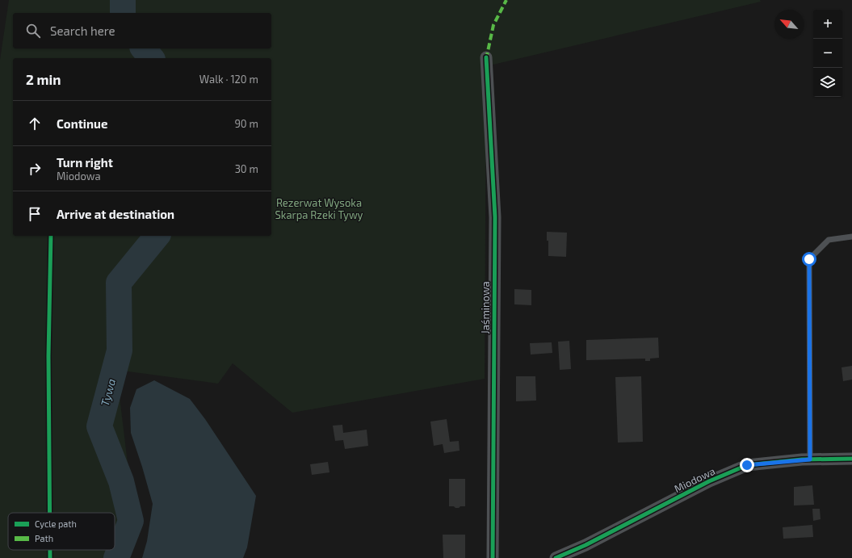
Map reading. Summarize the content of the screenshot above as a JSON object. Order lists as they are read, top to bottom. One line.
{"streets":{"street":["Jaśminowa","Miodowa"]},"water":["Tywa"],"parks":["Rezerwat Wysoka Skarpa Rzeki Tywy"],"legend":["Cycle path","Path"],"north":"top left","page":{"map_buttons":["+","−"],"search":"Search here","heading":["2 min","Walk · 120 m"],"list":[["Continue","90 m"],["Turn right","Miodowa","30 m"],"Arrive at destination"]}}
